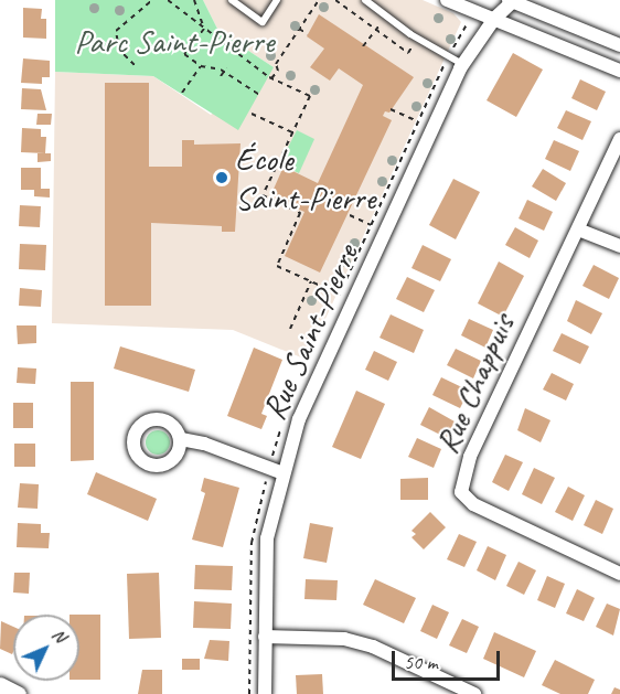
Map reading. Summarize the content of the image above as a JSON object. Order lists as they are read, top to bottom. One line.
{"streets":{"street":["Rue Saint-Pierre","Rue Chappuis"]},"parks":["Parc Saint-Pierre"],"places":["École Saint-Pierre"],"scale_bar":"50 m","north":"top right"}
